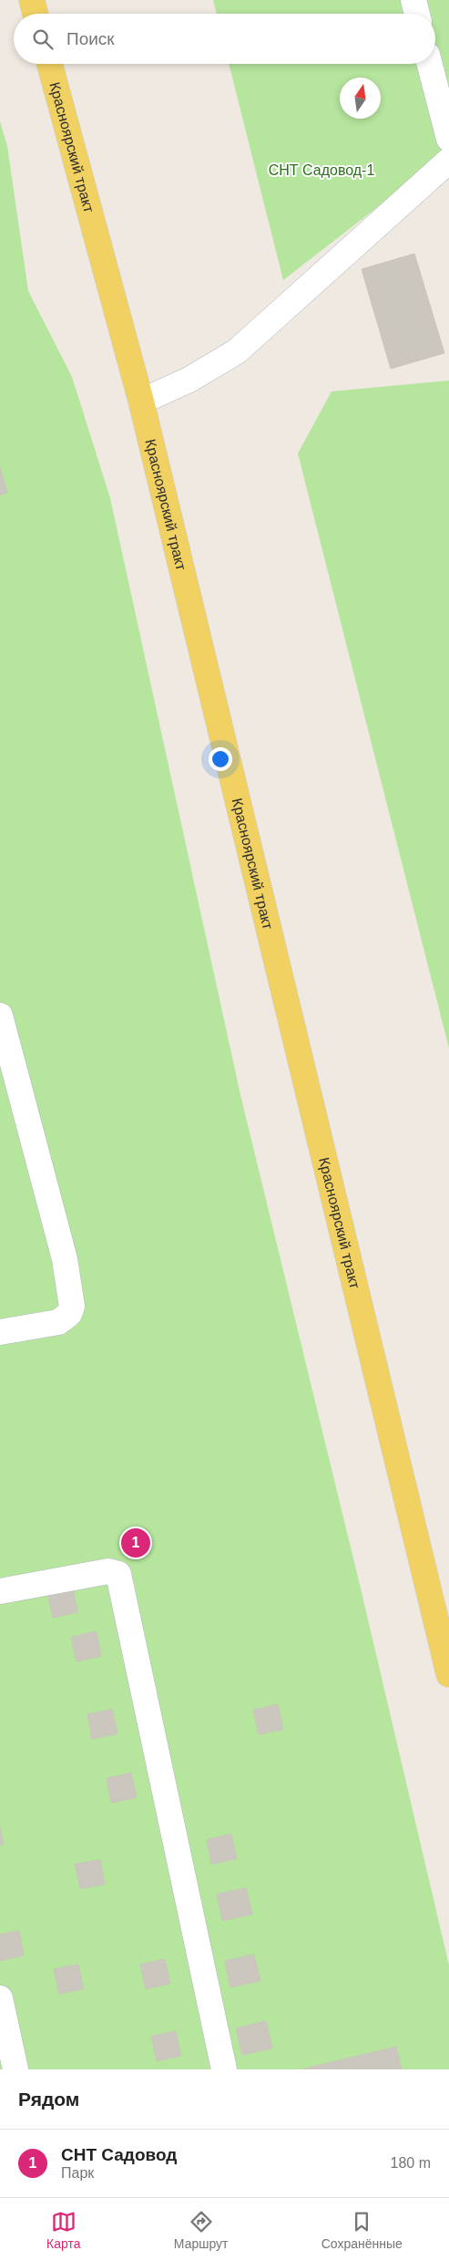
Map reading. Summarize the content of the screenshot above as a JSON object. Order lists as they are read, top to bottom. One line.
{"streets":{"main road":["Красноярский тракт"]},"parks":["СНТ Садовод-1"],"north":"top","page":{"search":"Поиск","pins":"1","heading":"Рядом","list":[{"mark":"1","name":"СНТ Садовод","note":"Парк","value":"180 m"}],"nav":["Карта","Маршрут","Сохранённые"]}}
